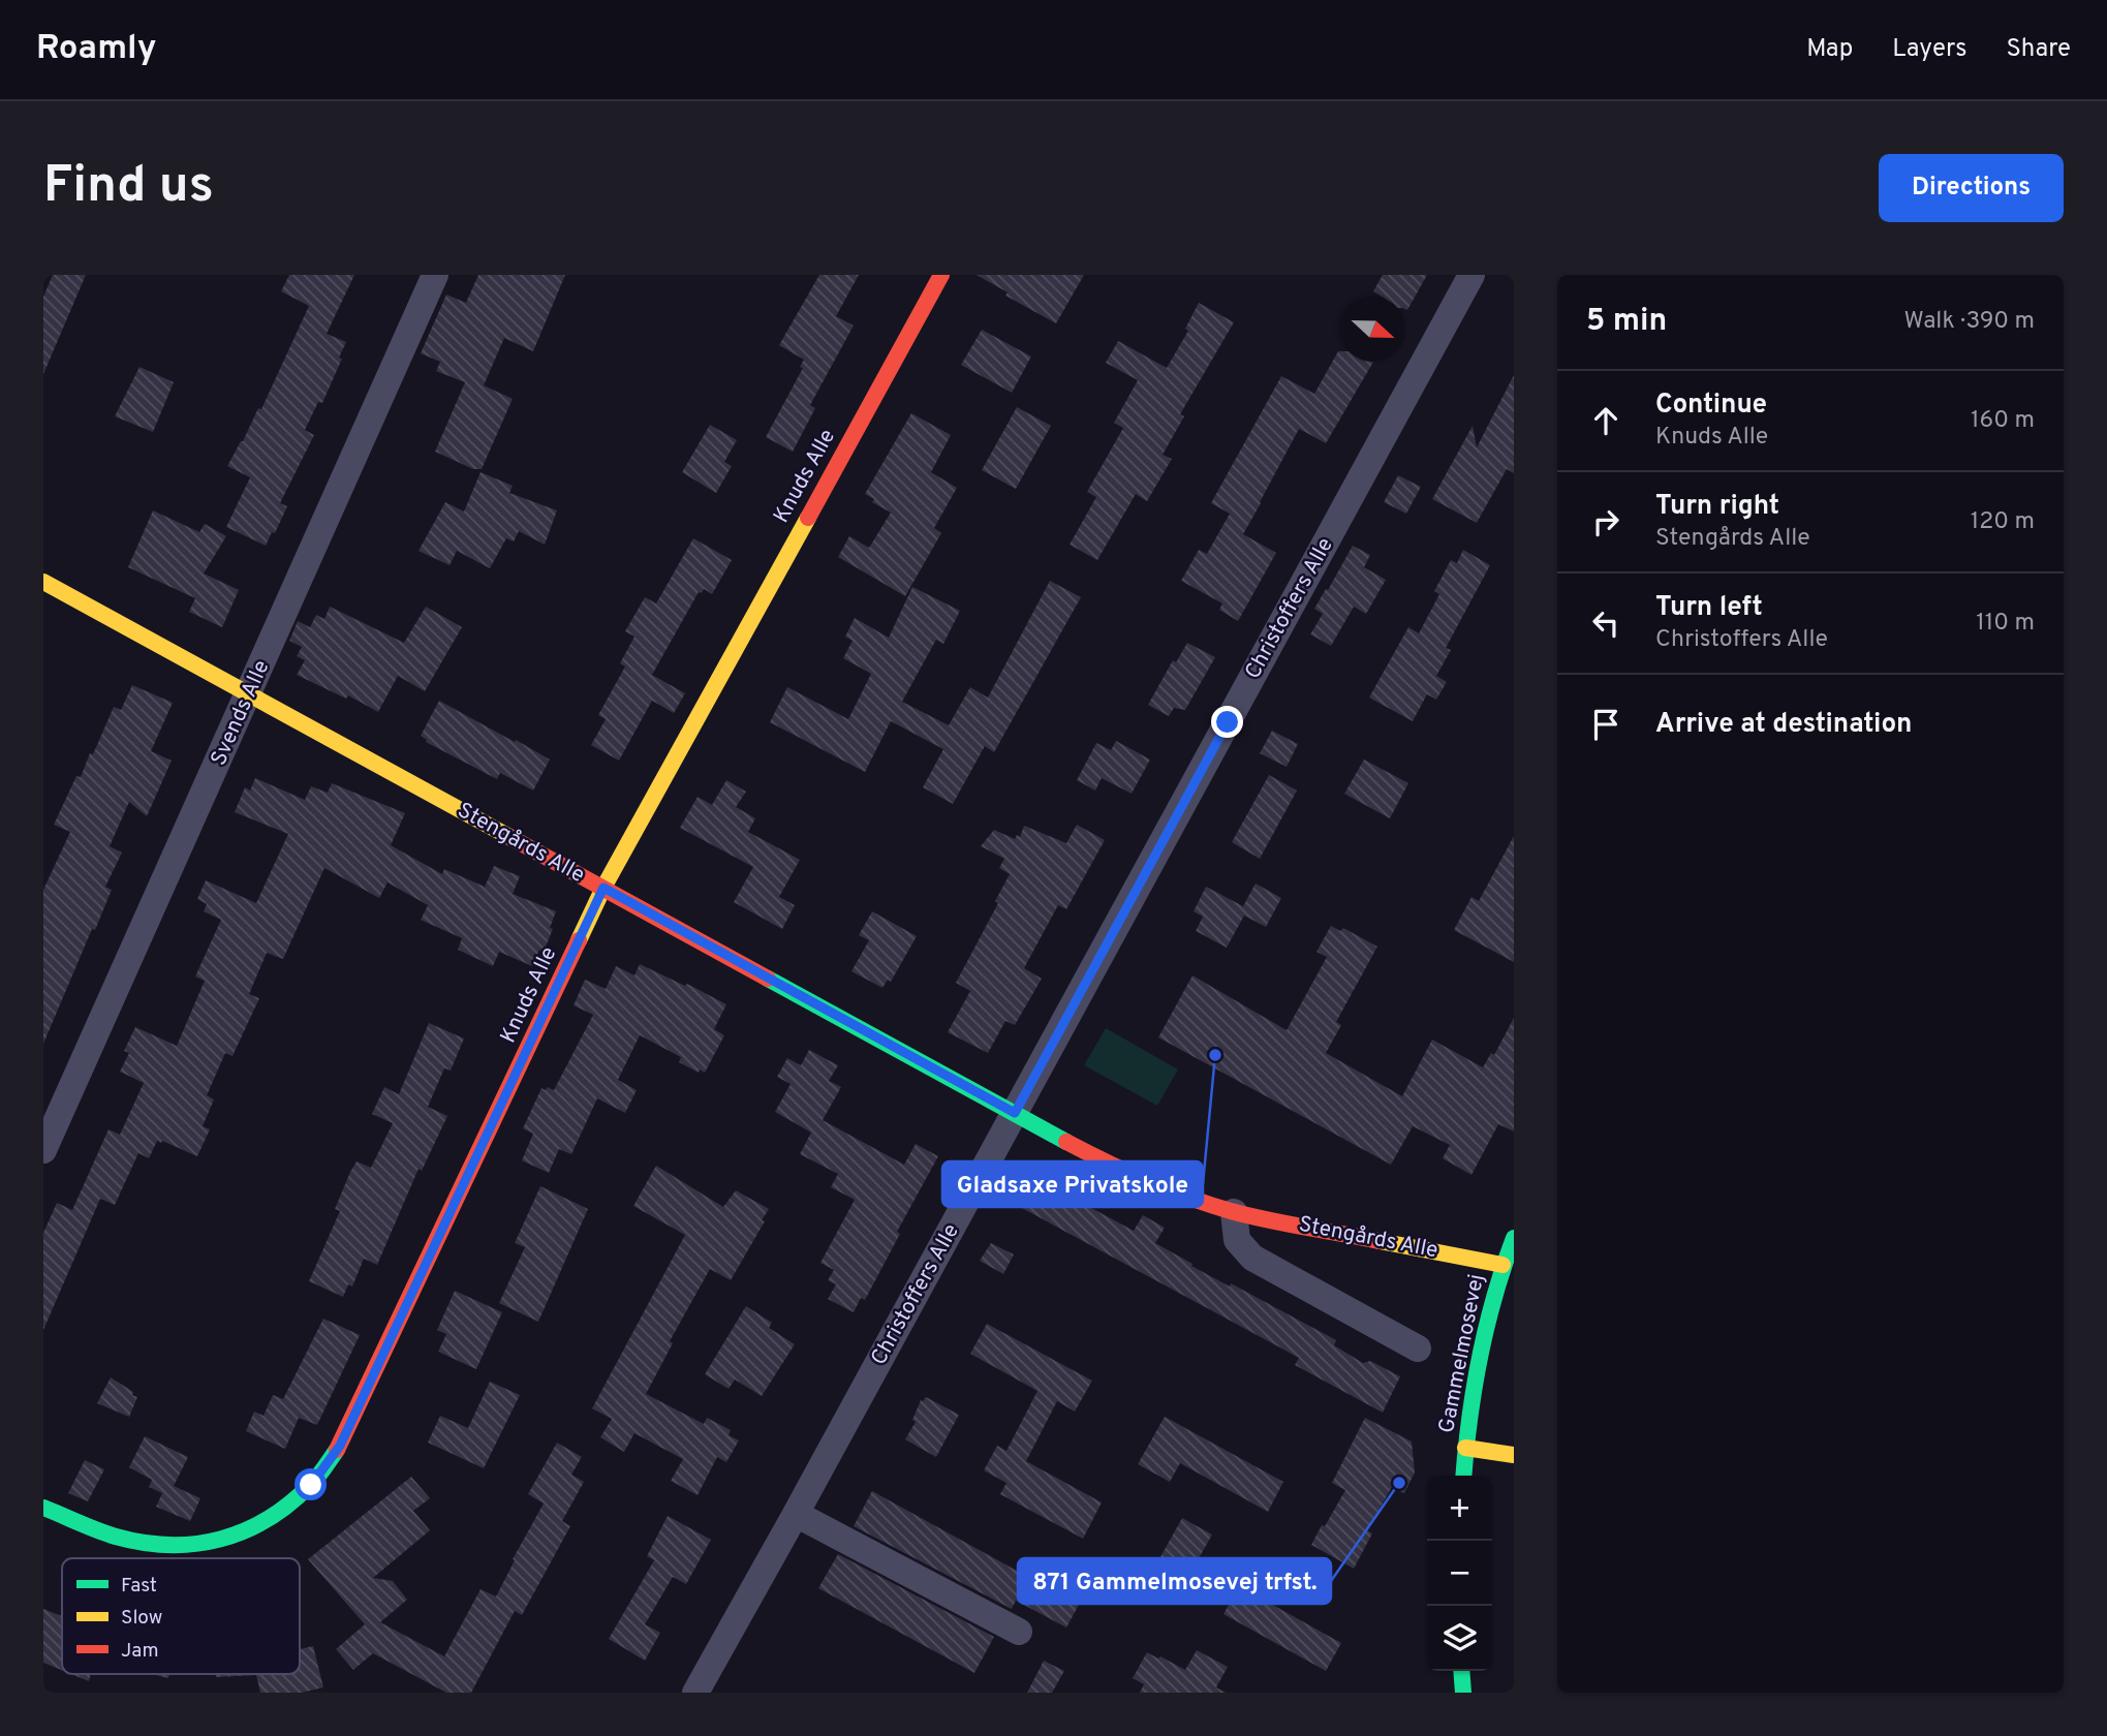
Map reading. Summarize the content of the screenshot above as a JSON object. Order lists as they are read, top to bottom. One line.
{"streets":{"street":["Knuds Alle","Christoffers Alle","Svends Alle","Stengårds Alle","Gammelmosevej"]},"crossings":[["Knuds Alle","Stengårds Alle"],["Christoffers Alle","Stengårds Alle"],["Svends Alle","Stengårds Alle"],["Stengårds Alle","Gammelmosevej"]],"places":["Gladsaxe Privatskole","871 Gammelmosevej trfst."],"legend":["Fast","Slow","Jam"],"north":"right","page":{"header":"Roamly","nav":["Map","Layers","Share"],"buttons":"Directions","title":"Find us","heading":["5 min","Walk · 390 m"],"list":[["Continue","Knuds Alle","160 m"],["Turn right","Stengårds Alle","120 m"],["Turn left","Christoffers Alle","110 m"],"Arrive at destination"],"map_buttons":["+","−"]}}
